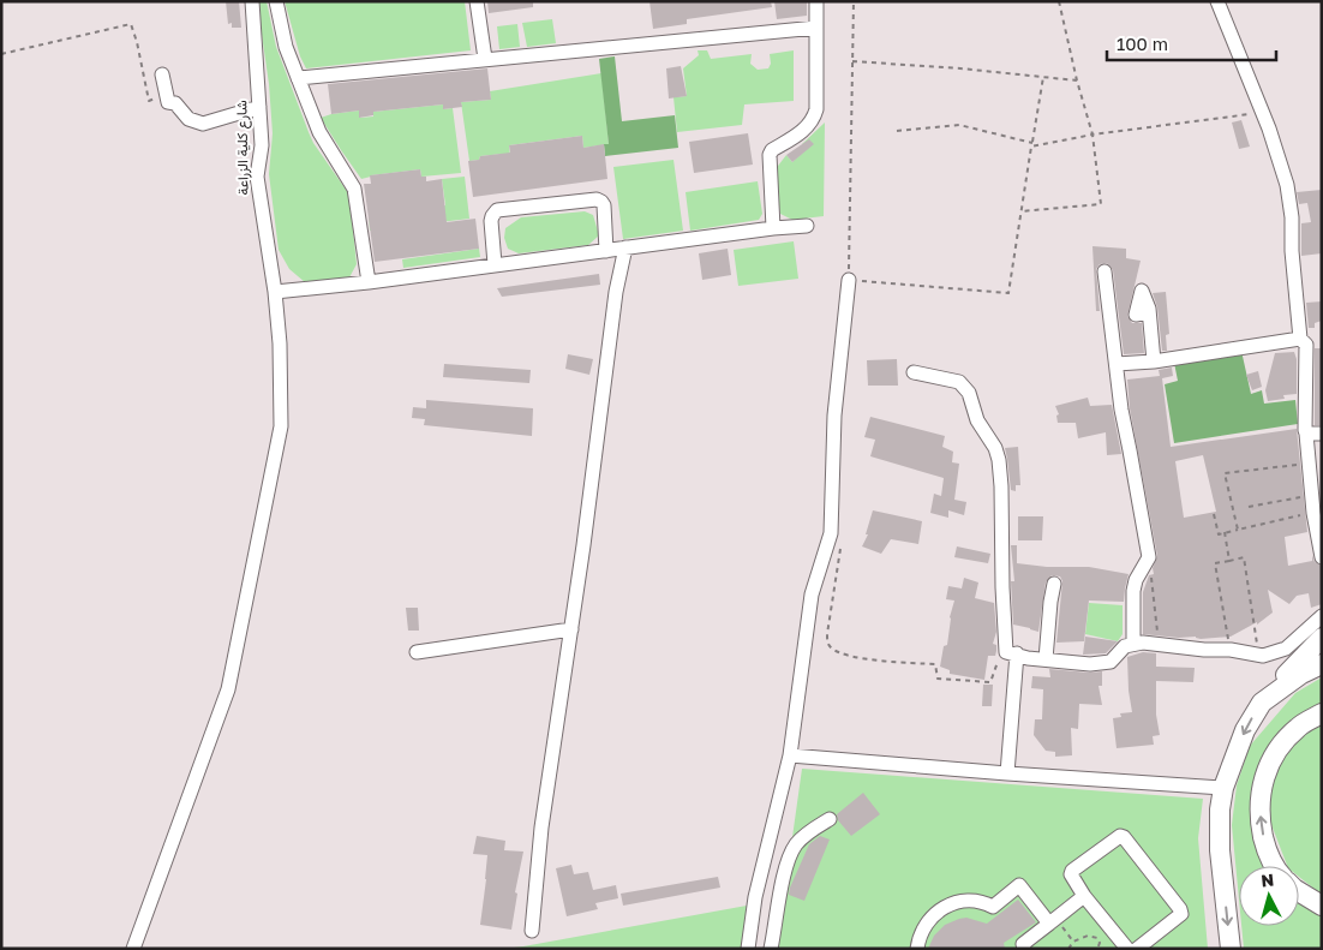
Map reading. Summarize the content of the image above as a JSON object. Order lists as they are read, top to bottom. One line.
{"streets":{"street":["شارع كلية الزراعة"]},"scale_bar":"100 m","north":"top"}
